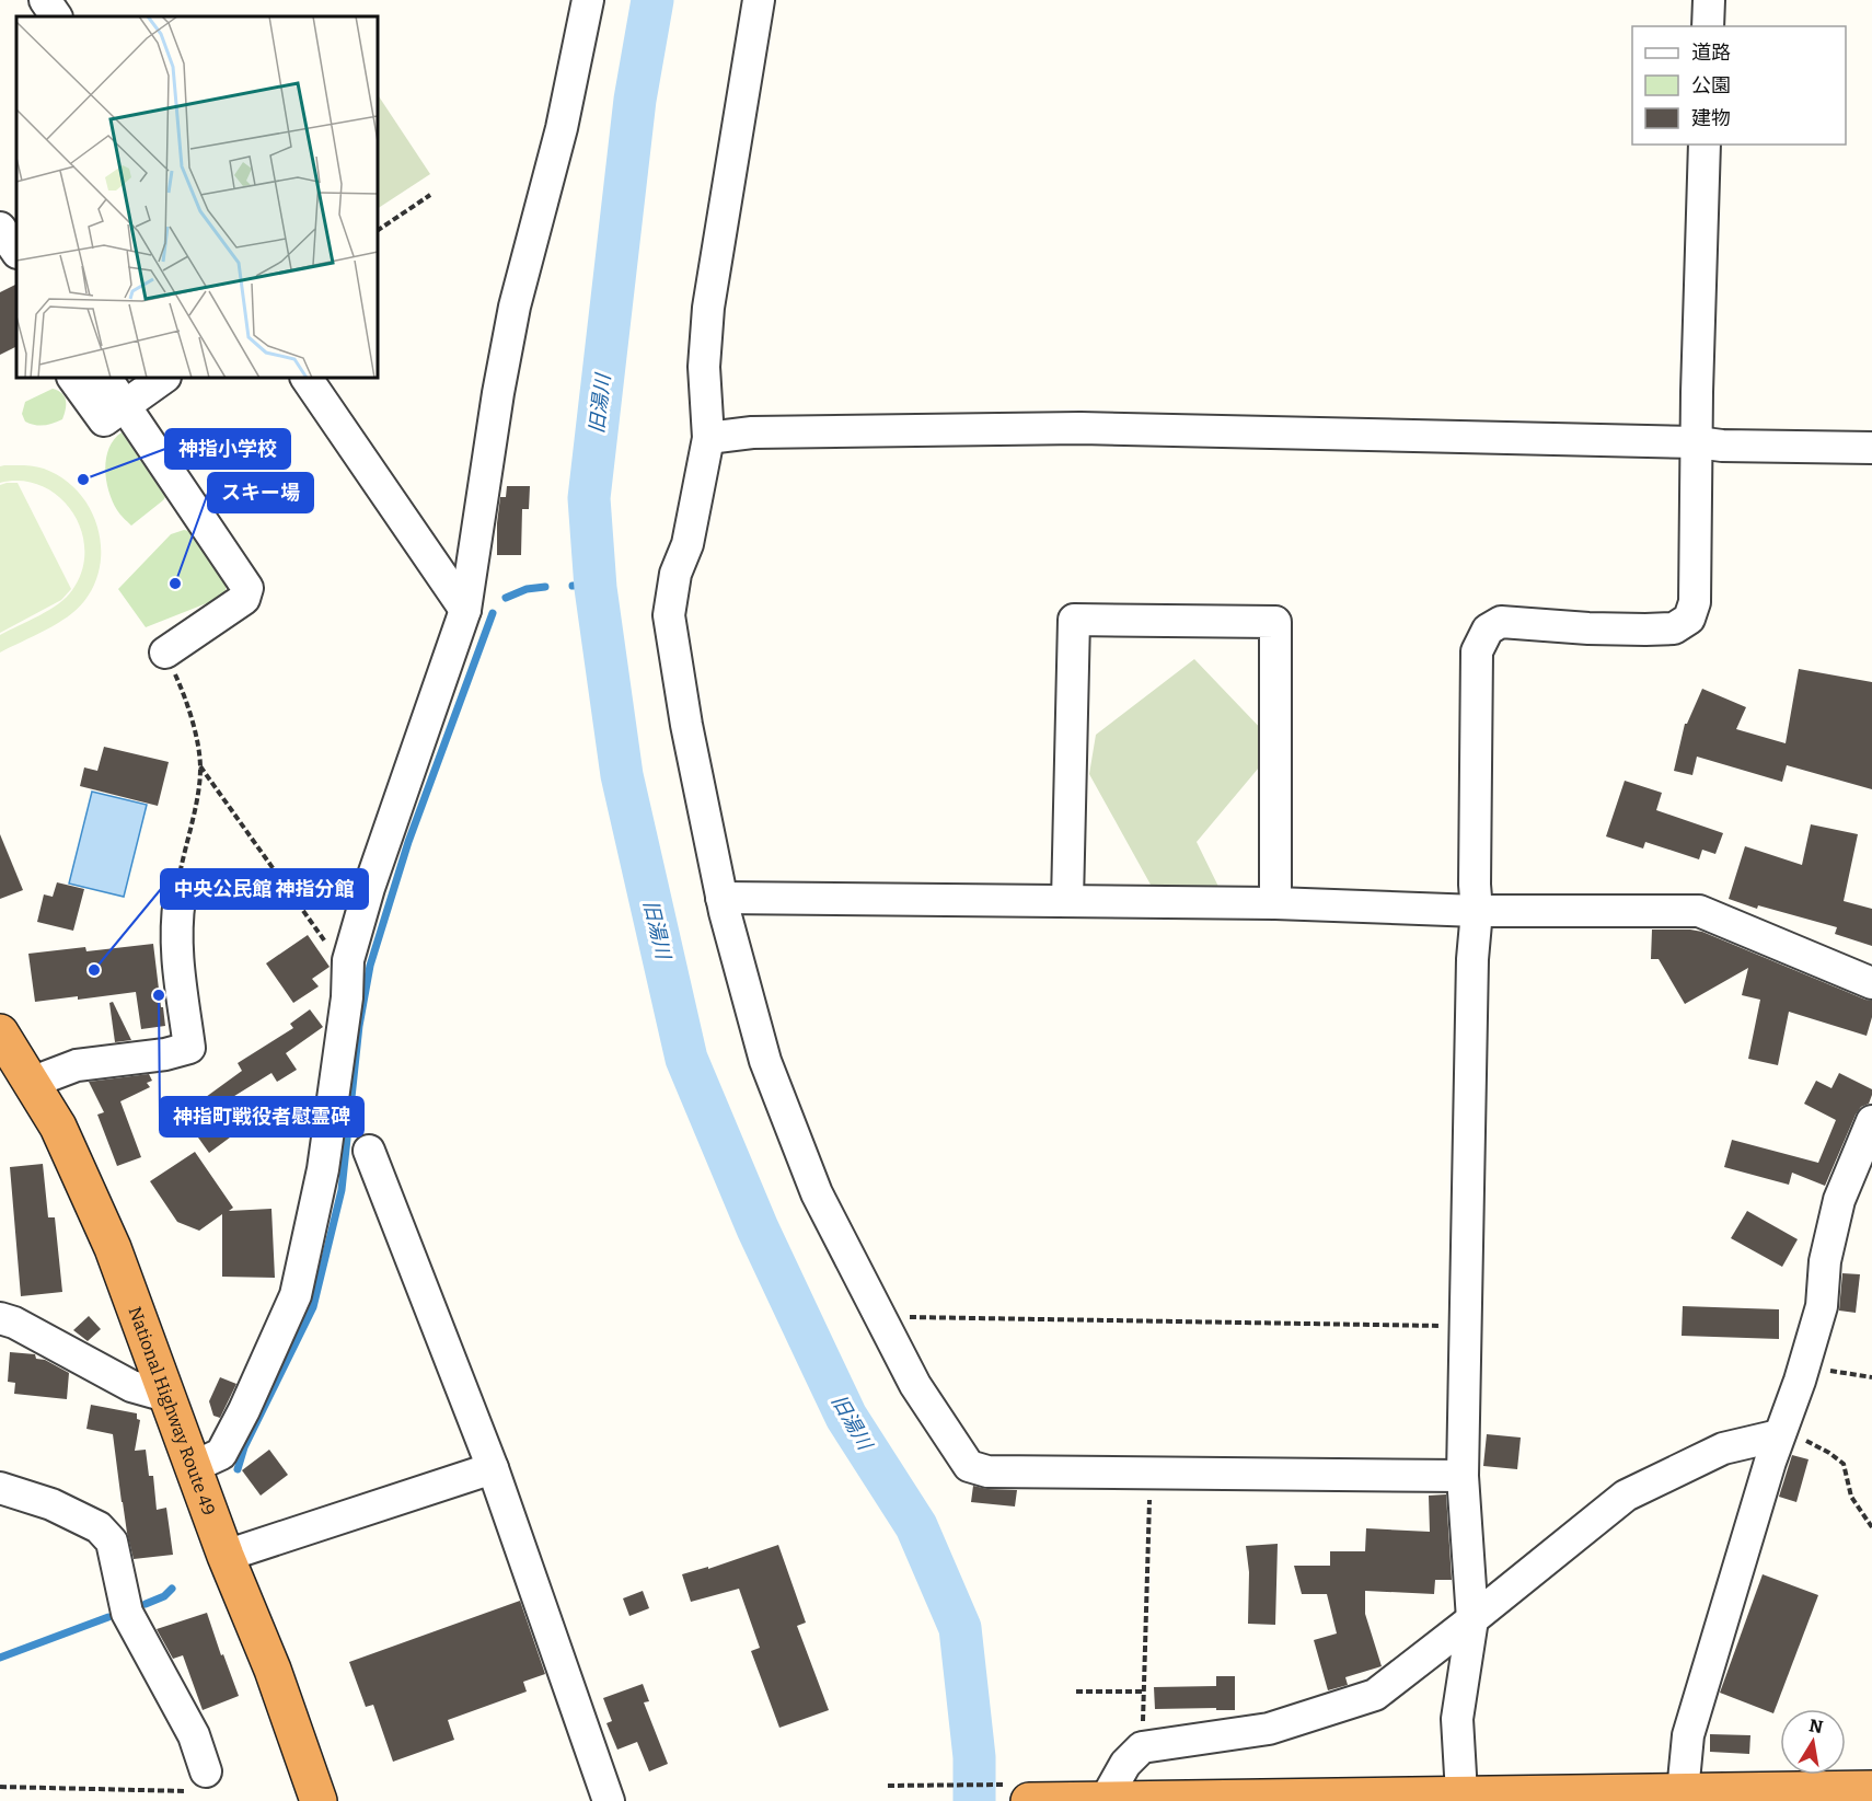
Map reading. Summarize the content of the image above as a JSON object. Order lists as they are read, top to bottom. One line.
{"streets":{"highway":["National Highway Route 49"]},"water":["旧湯川"],"places":["神指小学校","スキー場","中央公民館 神指分館","神指町戦役者慰霊碑"],"legend":["道路","公園","建物"],"north":"top"}
